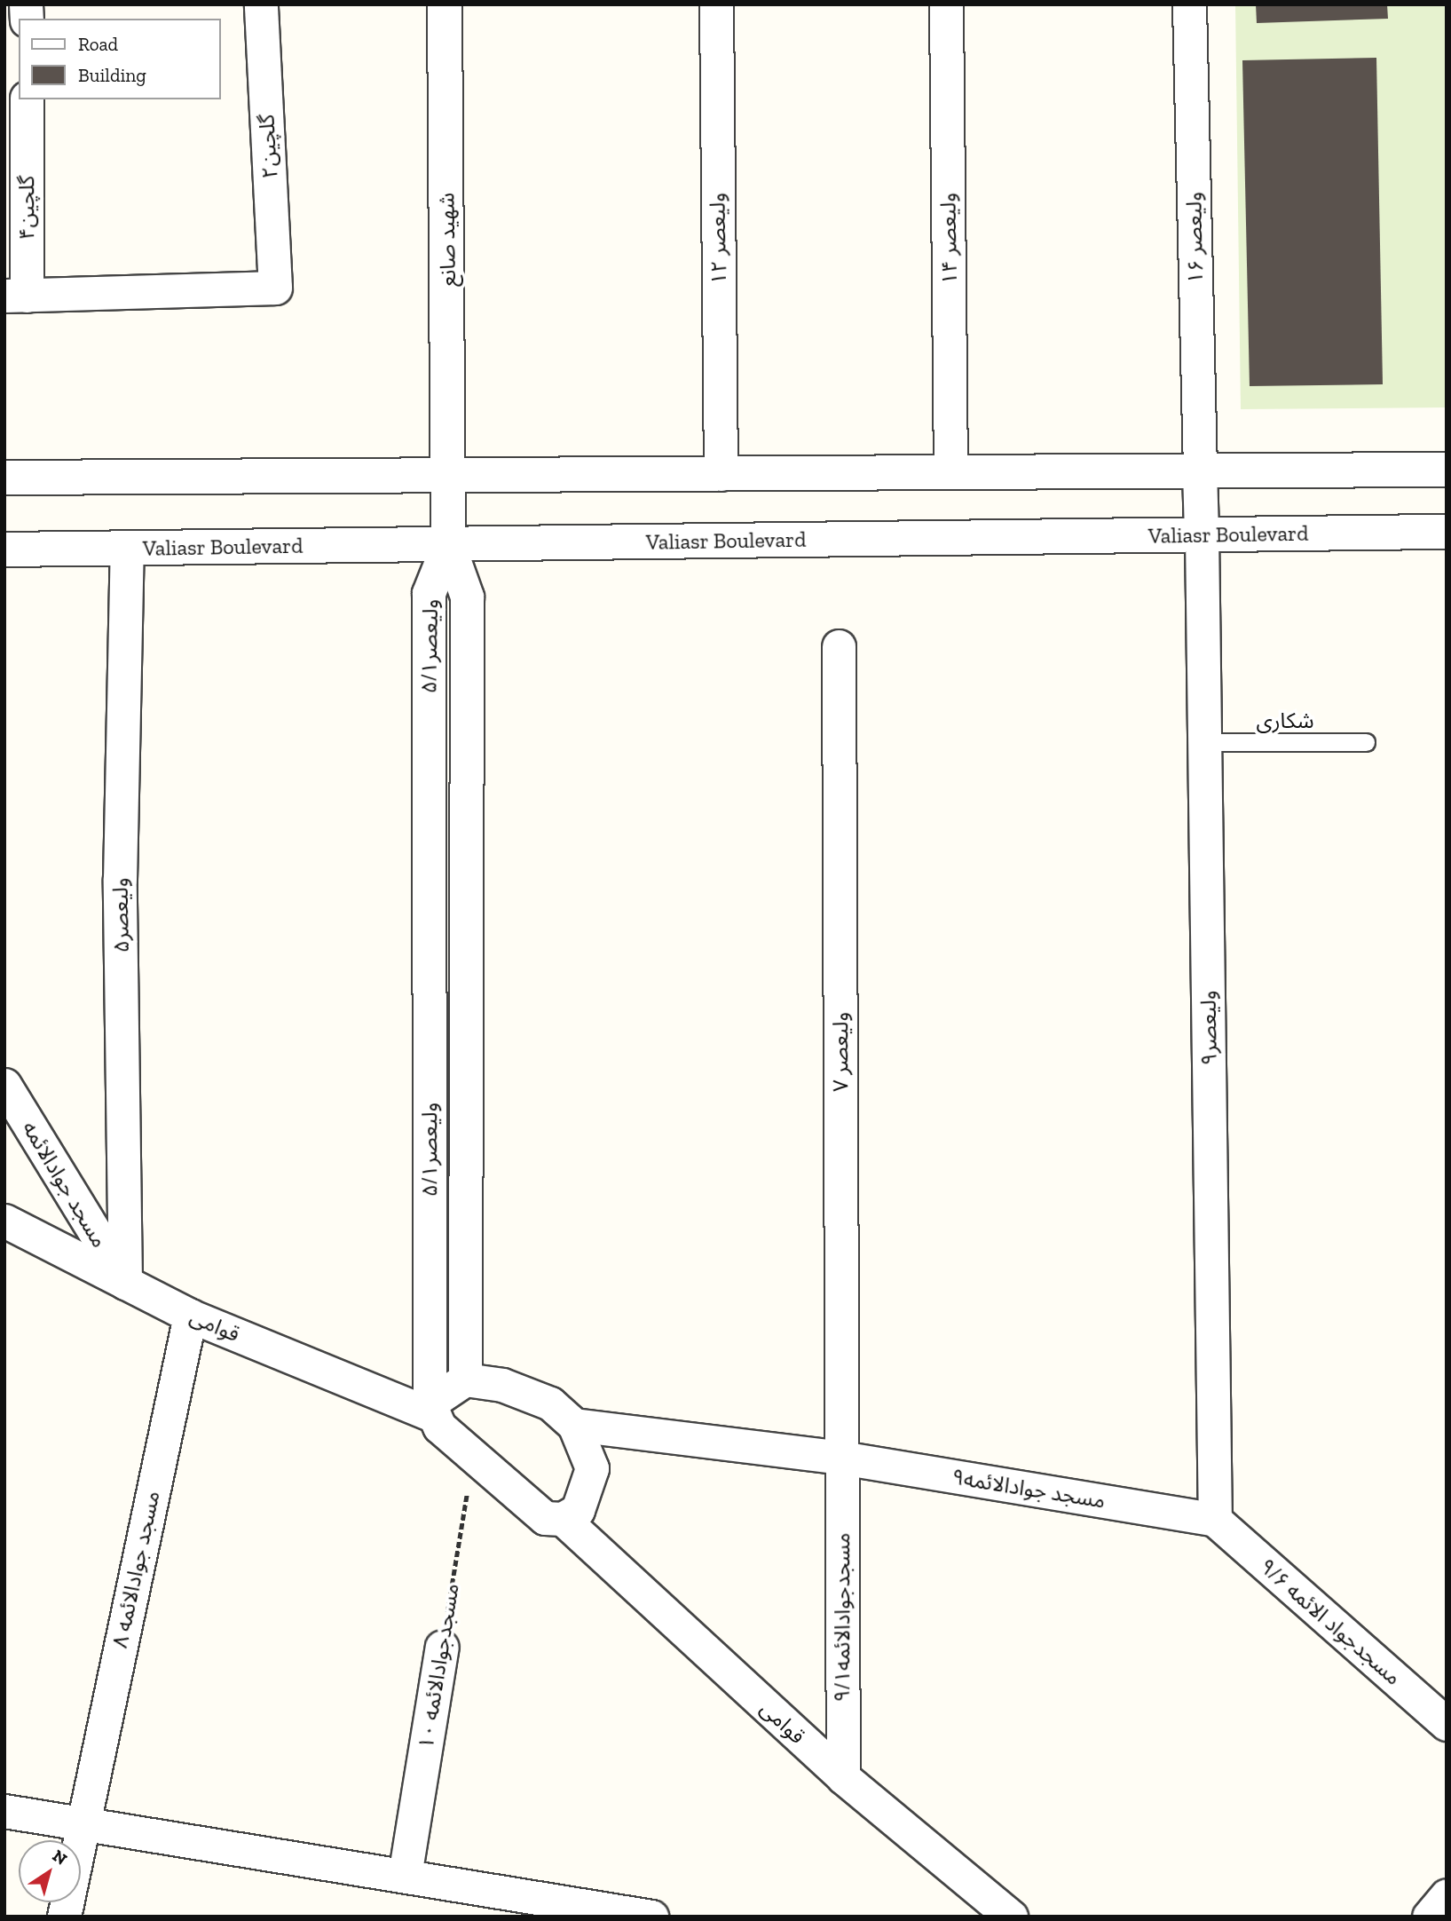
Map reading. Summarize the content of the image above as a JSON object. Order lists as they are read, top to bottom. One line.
{"streets":{"street":["گلچین۲","گلچین۴","ولیعصر ۱۶","ولیعصر ۱۲","ولیعصر ۱۴","شهید صانع","Valiasr Boulevard","ولیعصر۵/۱","ولیعصر۵","ولیعصر۹","ولیعصر ۷","مسجد جوادالائمه","قوامی","مسجد جوادالائمه۹","۸ مسجد جوادالائمه","مسجدجوادالائمه۹/۱","مسجدجواد الائمه ۹/۶","مسجدجوادالائمه ۱۰"],"lane":["شکاری"]},"crossings":[["گلچین۲","گلچین۴"],["شهید صانع","Valiasr Boulevard"],["شهید صانع","ولیعصر۵/۱"],["Valiasr Boulevard","ولیعصر۵/۱"],["Valiasr Boulevard","ولیعصر۵"],["Valiasr Boulevard","ولیعصر۹"],["ولیعصر۵/۱","قوامی"],["شکاری","ولیعصر۹"],["ولیعصر۵","مسجد جوادالائمه"],["ولیعصر۵","قوامی"],["ولیعصر۹","مسجد جوادالائمه۹"],["ولیعصر۹","مسجدجواد الائمه ۹/۶"],["ولیعصر ۷","مسجد جوادالائمه۹"],["ولیعصر ۷","مسجدجوادالائمه۹/۱"],["مسجد جوادالائمه","قوامی"],["قوامی","۸ مسجد جوادالائمه"],["قوامی","مسجدجوادالائمه۹/۱"],["مسجد جوادالائمه۹","مسجدجوادالائمه۹/۱"],["مسجد جوادالائمه۹","مسجدجواد الائمه ۹/۶"]],"legend":["Road","Building"],"north":"top right"}
